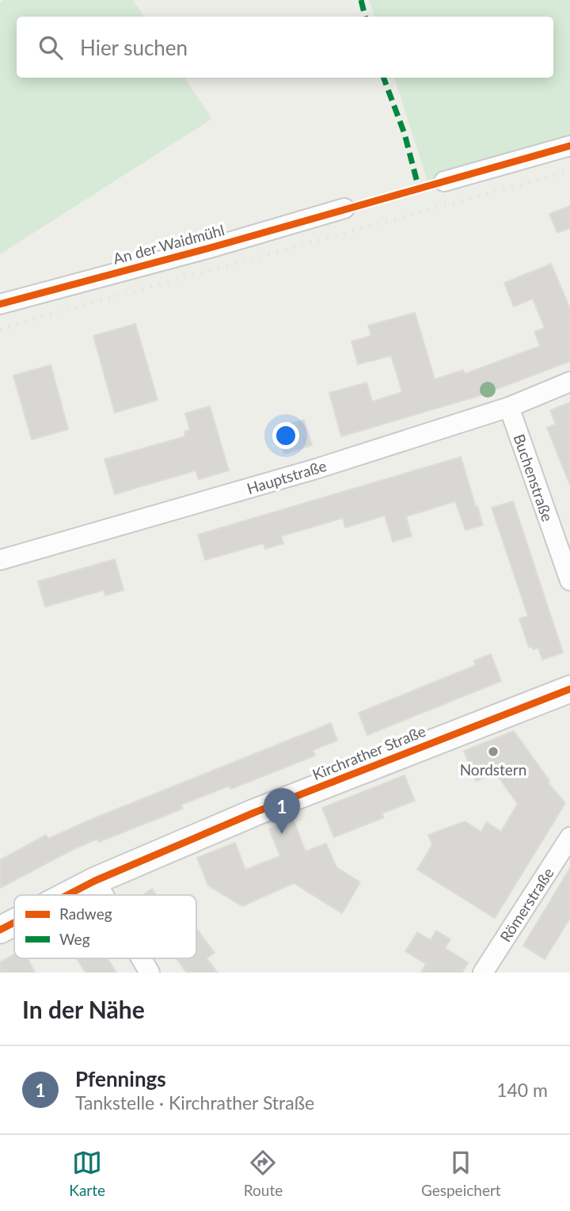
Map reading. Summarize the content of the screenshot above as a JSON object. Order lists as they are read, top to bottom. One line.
{"streets":{"main road":["Kirchrather Straße"],"street":["An der Waidmühl","Hauptstraße","Buchenstraße","Römerstraße"]},"crossings":[["Hauptstraße","Buchenstraße"]],"places":["Nordstern"],"legend":["Radweg","Weg"],"page":{"search":"Hier suchen","pins":"1","heading":"In der Nähe","list":[{"mark":"1","name":"Pfennings","note":"Tankstelle · Kirchrather Straße","value":"140 m"}],"nav":["Karte","Route","Gespeichert"]}}
